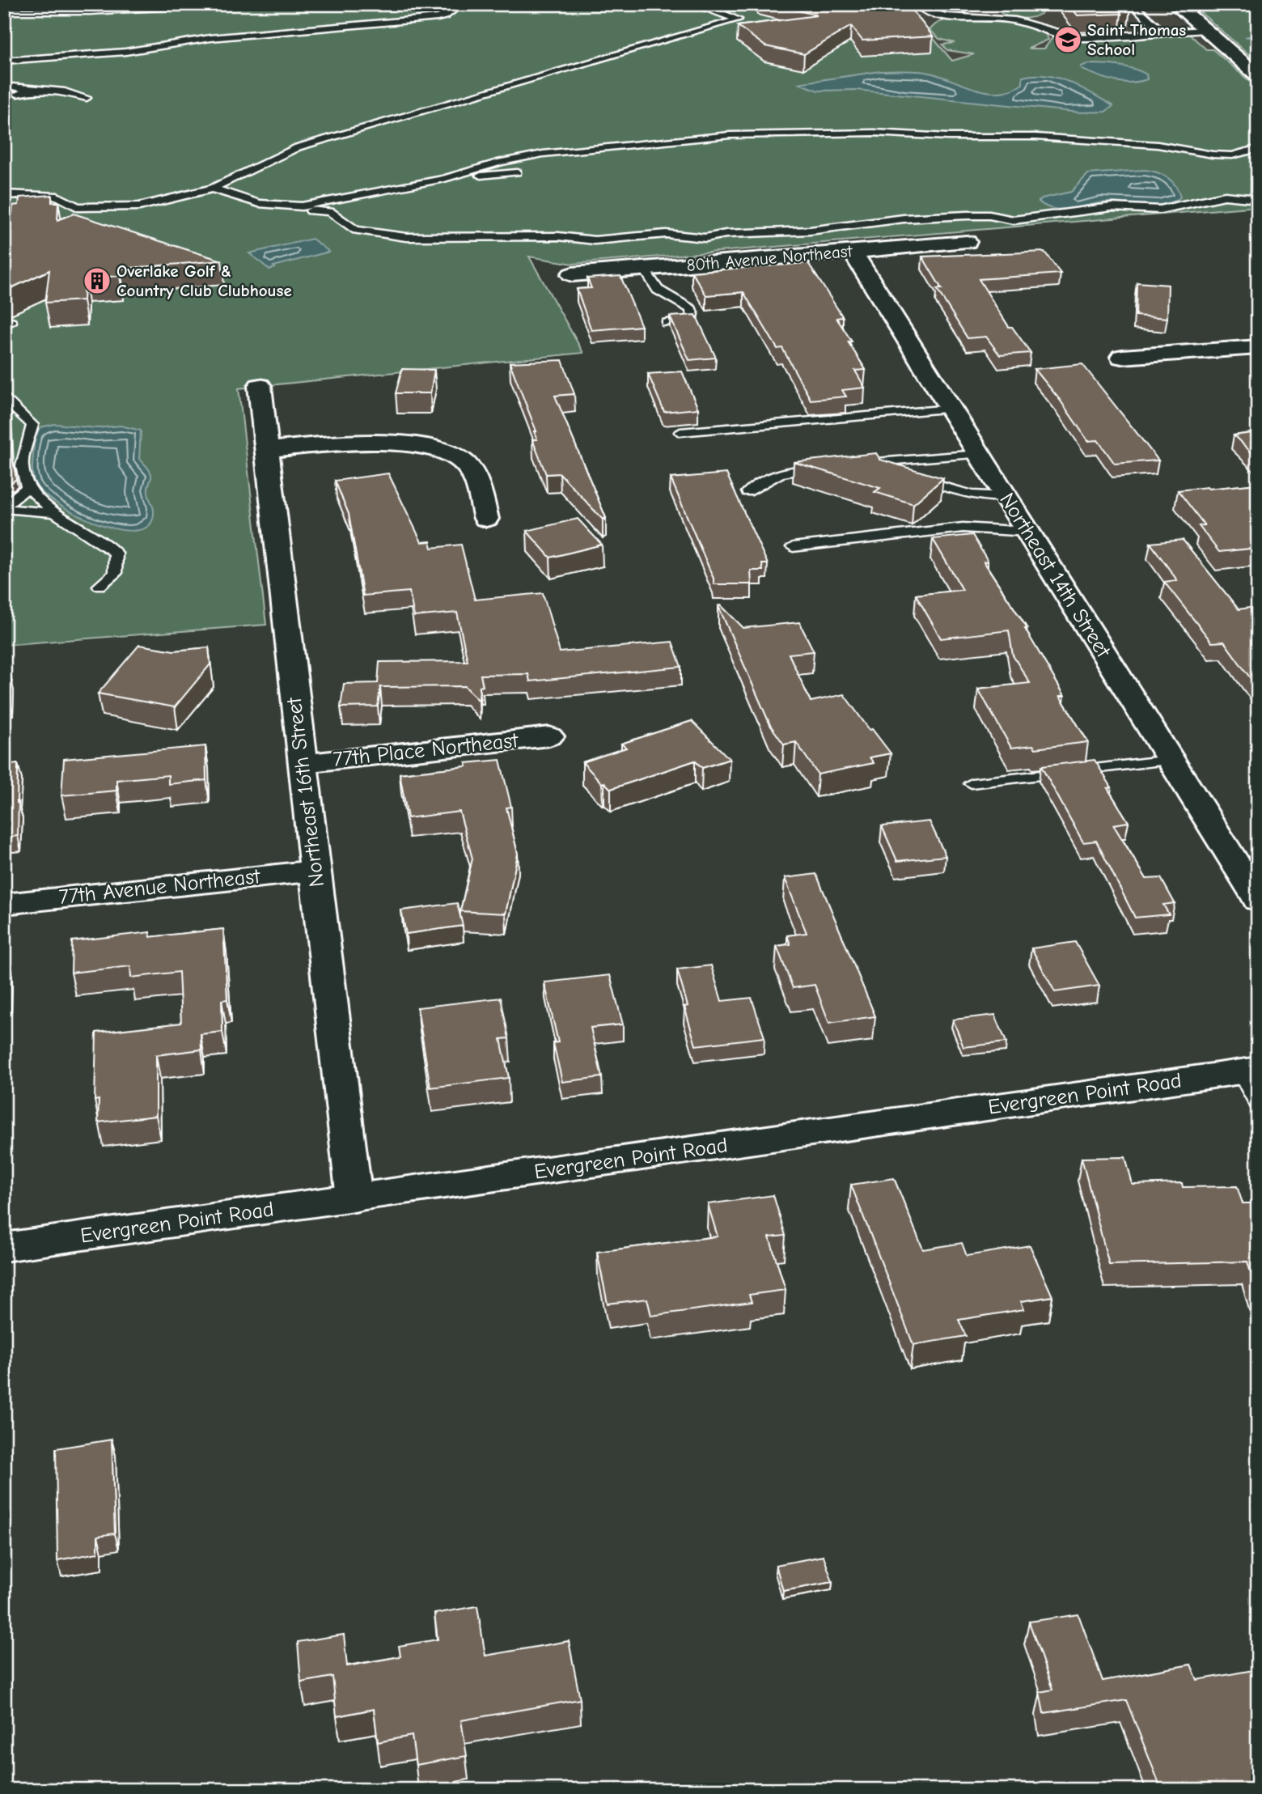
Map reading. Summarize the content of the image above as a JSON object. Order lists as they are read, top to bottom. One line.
{"streets":{"street":["80th Avenue Northeast","Northeast 14th Street","77th Place Northeast","Northeast 16th Street","77th Avenue Northeast","Evergreen Point Road"]},"crossings":[["80th Avenue Northeast","Northeast 14th Street"],["77th Place Northeast","Northeast 16th Street"],["Northeast 16th Street","77th Avenue Northeast"],["Northeast 16th Street","Evergreen Point Road"]],"places":{"school or university":["Saint Thomas School"],"building":["Overlake Golf & Country Club Clubhouse"]}}
